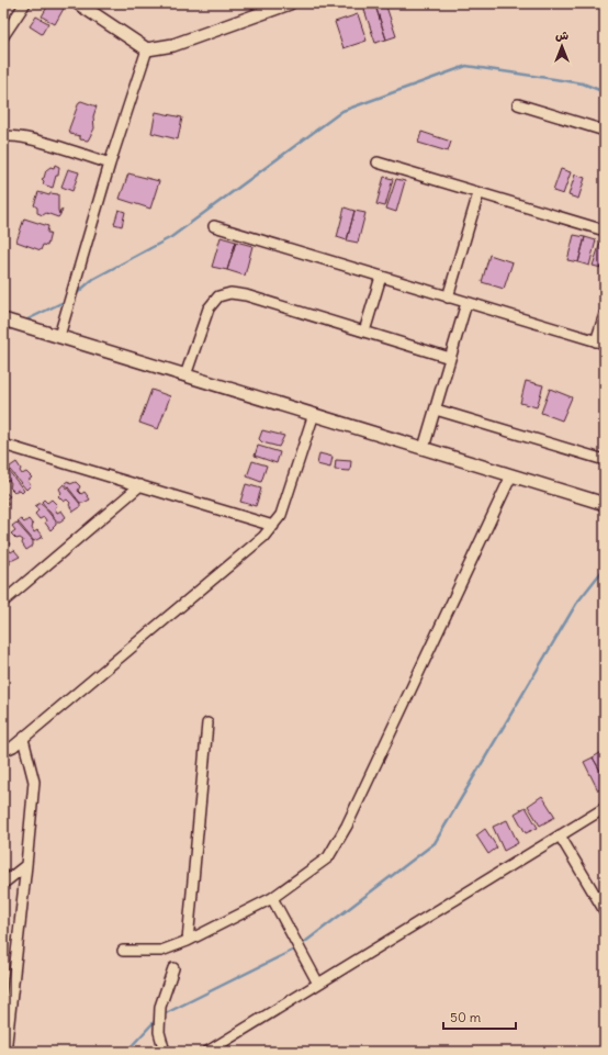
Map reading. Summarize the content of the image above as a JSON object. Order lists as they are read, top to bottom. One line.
{"scale_bar":"50 m","north":"top"}
